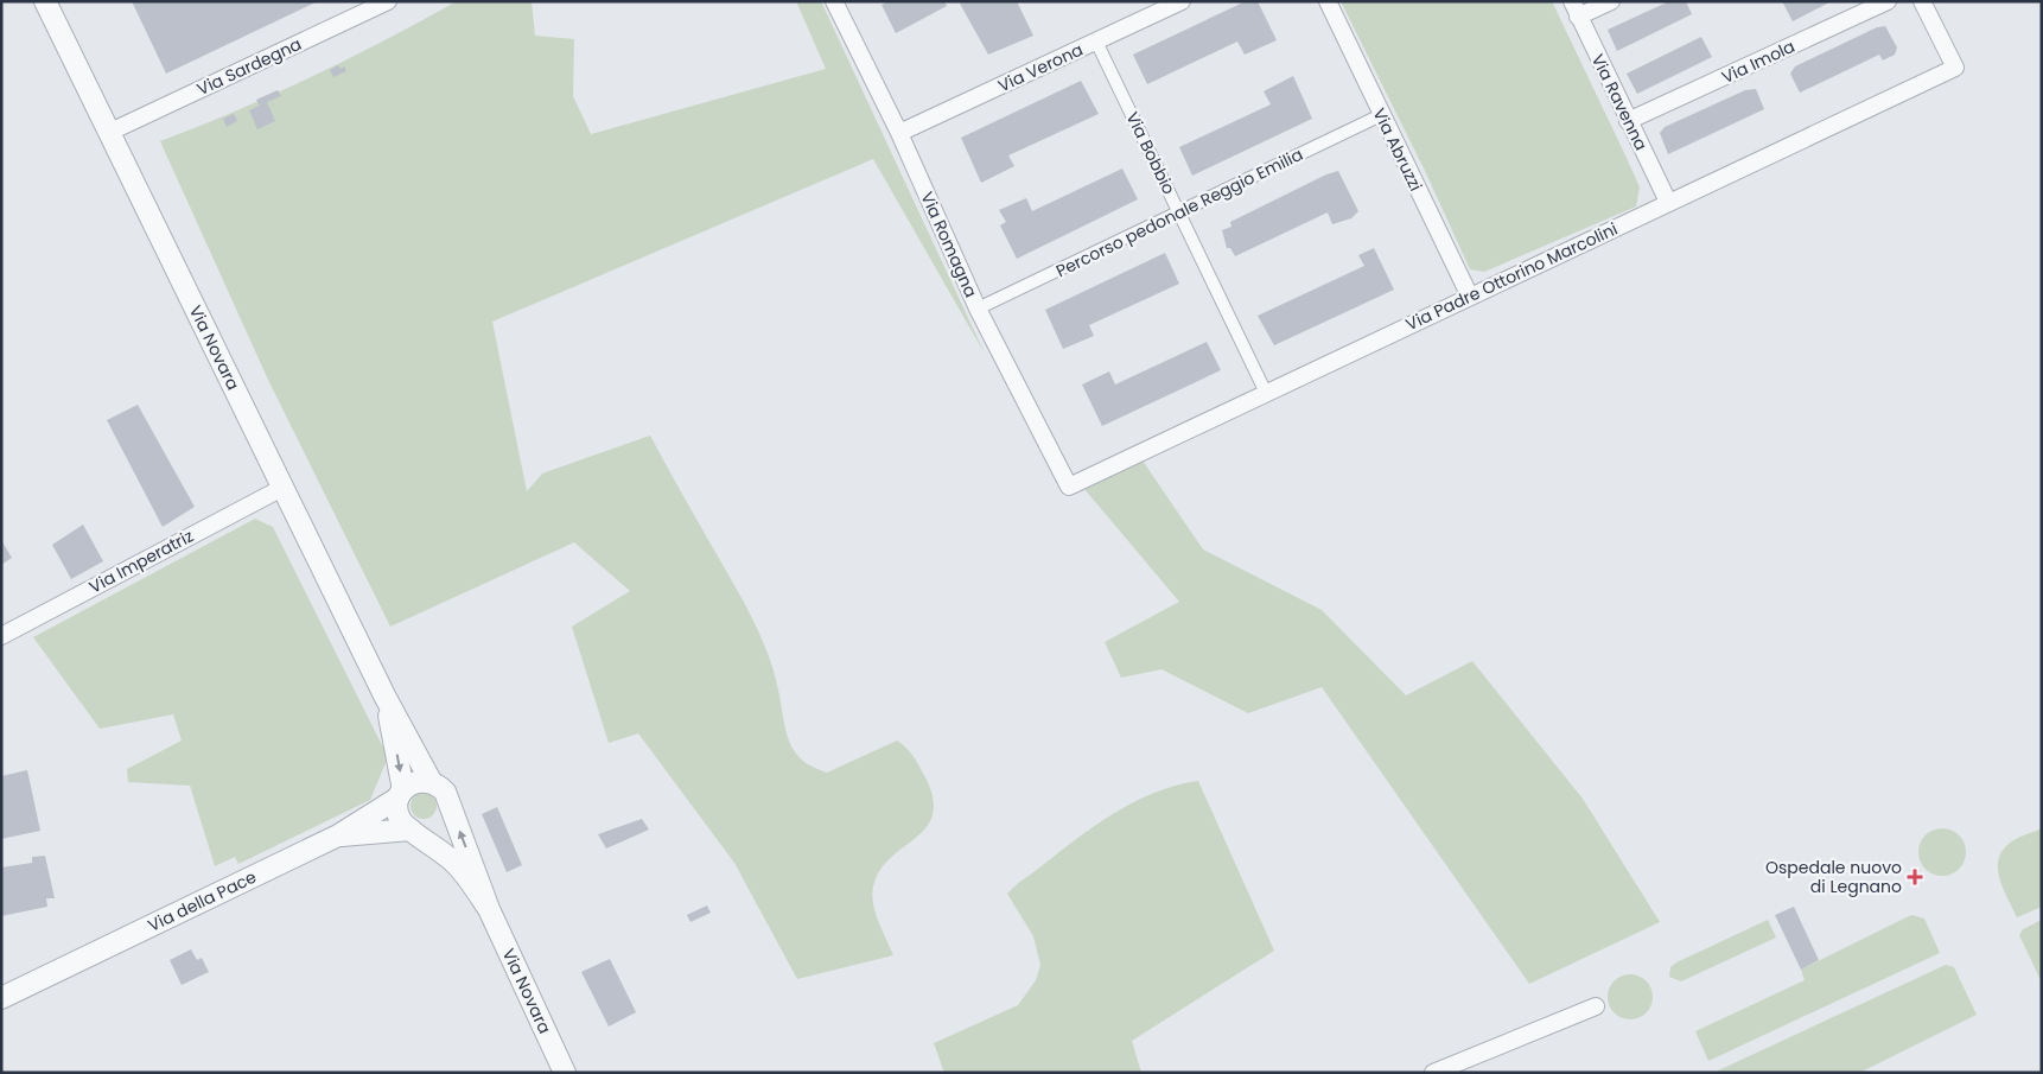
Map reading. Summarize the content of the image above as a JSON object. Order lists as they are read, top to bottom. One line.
{"streets":{"street":["Via Imola","Via Sardegna","Via Verona","Via Ravenna","Via Abruzzi","Via Bobbio","Percorso pedonale Reggio Emilia","Via Romagna","Via Padre Ottorino Marcolini","Via Novara","Via Imperatriz","Via della Pace"]},"crossings":[["Via Imola","Via Ravenna"],["Via Sardegna","Via Novara"],["Via Verona","Via Bobbio"],["Via Verona","Via Romagna"],["Via Ravenna","Via Padre Ottorino Marcolini"],["Via Abruzzi","Percorso pedonale Reggio Emilia"],["Via Abruzzi","Via Padre Ottorino Marcolini"],["Via Bobbio","Percorso pedonale Reggio Emilia"],["Via Bobbio","Via Padre Ottorino Marcolini"],["Percorso pedonale Reggio Emilia","Via Romagna"],["Via Romagna","Via Padre Ottorino Marcolini"],["Via Novara","Via Imperatriz"],["Via Novara","Via della Pace"]],"places":{"health":["Ospedale nuovo di Legnano"]}}
